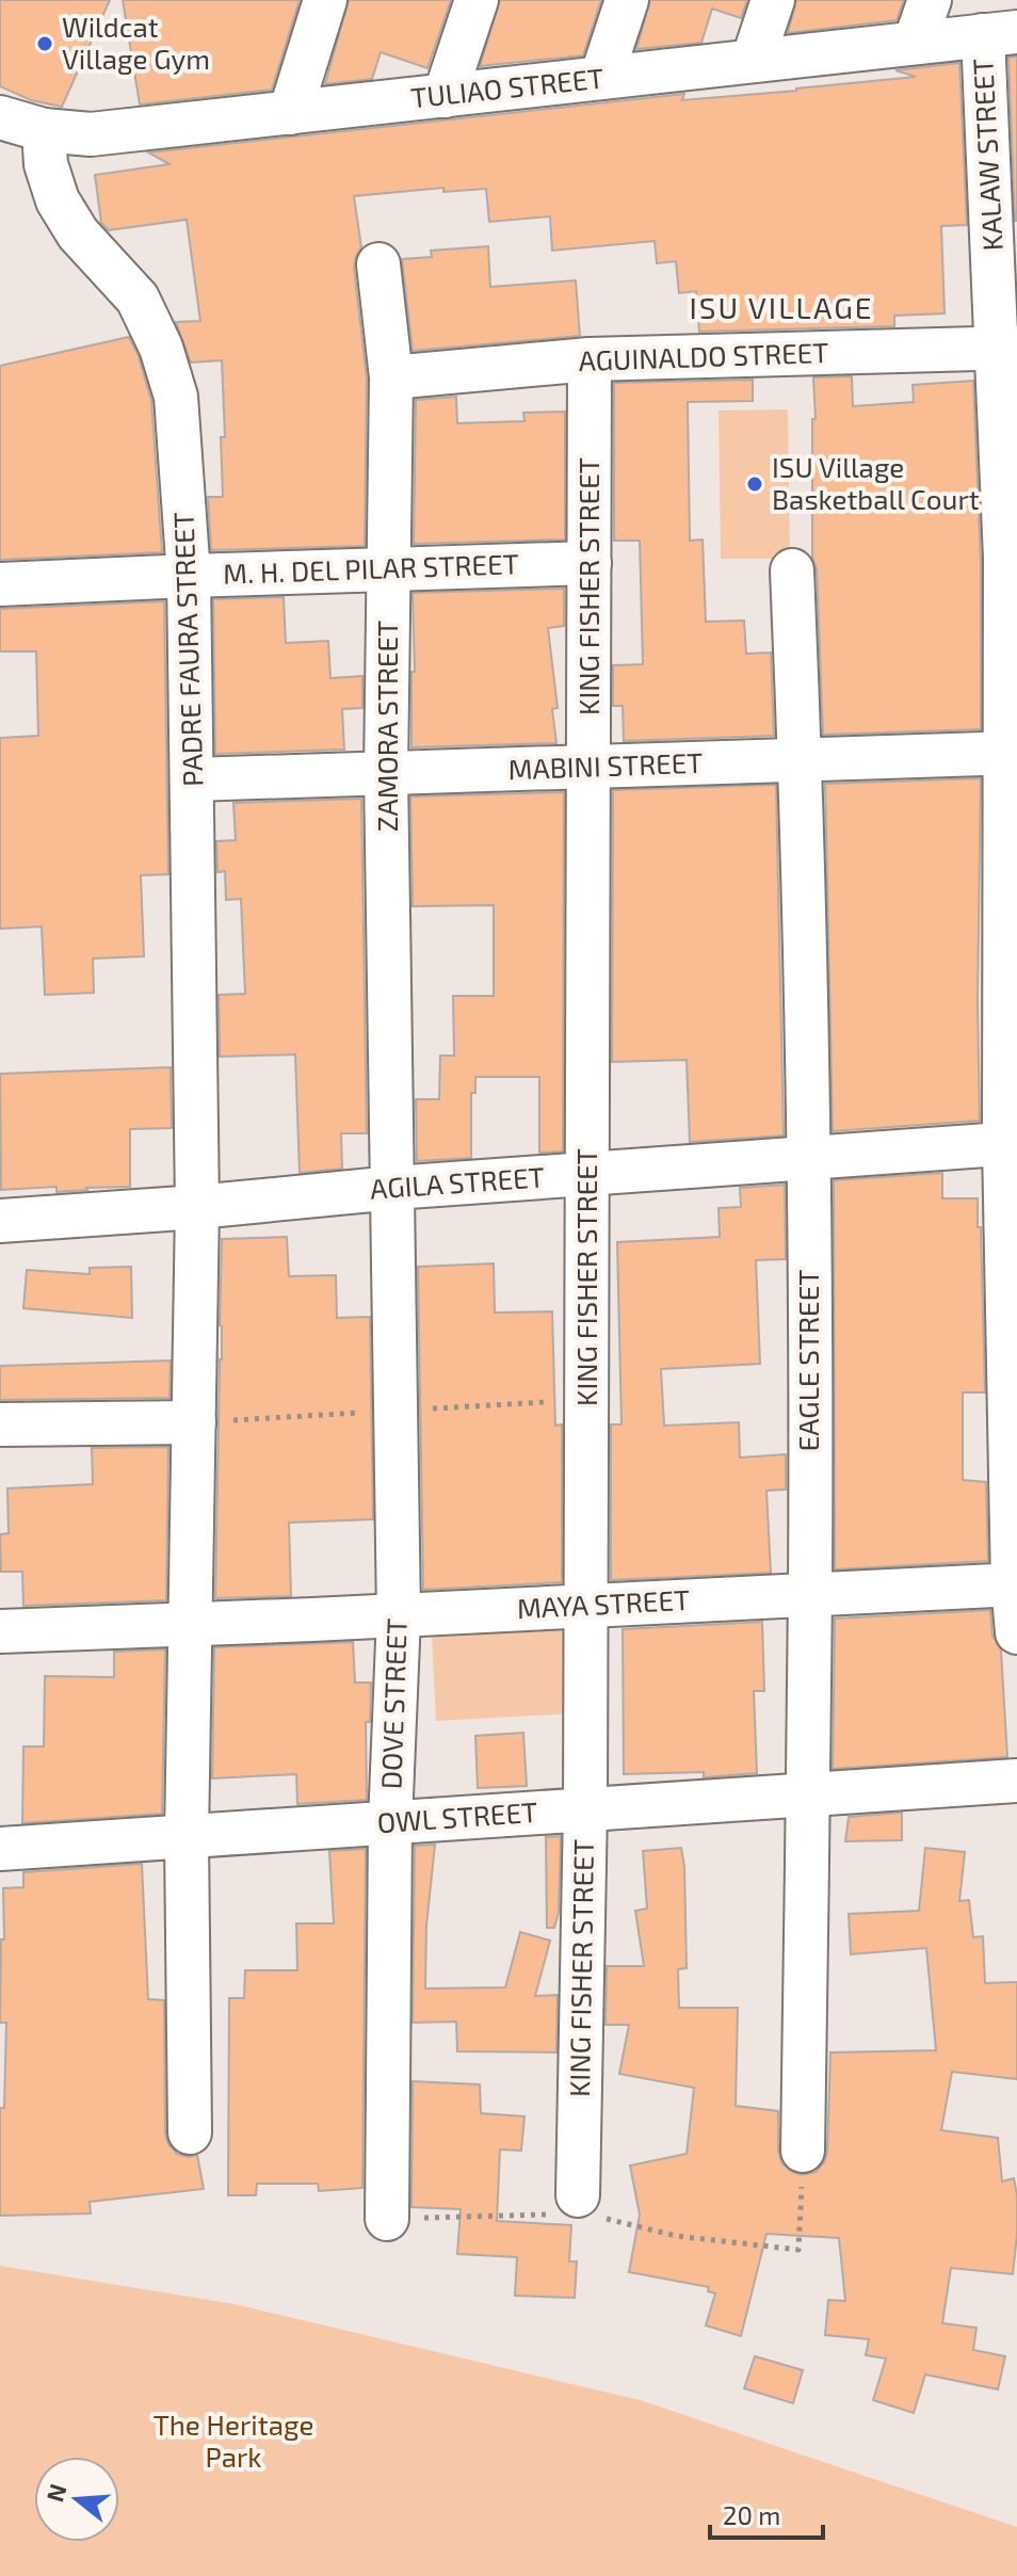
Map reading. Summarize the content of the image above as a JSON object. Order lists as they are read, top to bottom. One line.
{"streets":{"street":["TULIAO STREET","KALAW STREET","AGUINALDO STREET","M. H. DEL PILAR STREET","KING FISHER STREET","PADRE FAURA STREET","ZAMORA STREET","MABINI STREET","AGILA STREET","EAGLE STREET","MAYA STREET","DOVE STREET","OWL STREET"]},"crossings":[["TULIAO STREET","KALAW STREET"],["TULIAO STREET","PADRE FAURA STREET"],["KALAW STREET","AGUINALDO STREET"],["KALAW STREET","MABINI STREET"],["KALAW STREET","AGILA STREET"],["KALAW STREET","MAYA STREET"],["AGUINALDO STREET","KING FISHER STREET"],["AGUINALDO STREET","ZAMORA STREET"],["M. H. DEL PILAR STREET","KING FISHER STREET"],["M. H. DEL PILAR STREET","PADRE FAURA STREET"],["M. H. DEL PILAR STREET","ZAMORA STREET"],["KING FISHER STREET","MABINI STREET"],["KING FISHER STREET","AGILA STREET"],["KING FISHER STREET","MAYA STREET"],["KING FISHER STREET","OWL STREET"],["PADRE FAURA STREET","MABINI STREET"],["PADRE FAURA STREET","AGILA STREET"],["ZAMORA STREET","MABINI STREET"],["ZAMORA STREET","AGILA STREET"],["ZAMORA STREET","DOVE STREET"],["MABINI STREET","EAGLE STREET"],["AGILA STREET","EAGLE STREET"],["AGILA STREET","DOVE STREET"],["EAGLE STREET","MAYA STREET"],["EAGLE STREET","OWL STREET"],["MAYA STREET","DOVE STREET"],["DOVE STREET","OWL STREET"]],"districts":["ISU VILLAGE"],"parks":["The Heritage Park"],"places":["Wildcat Village Gym","ISU Village Basketball Court"],"scale_bar":"20 m","north":"left"}
